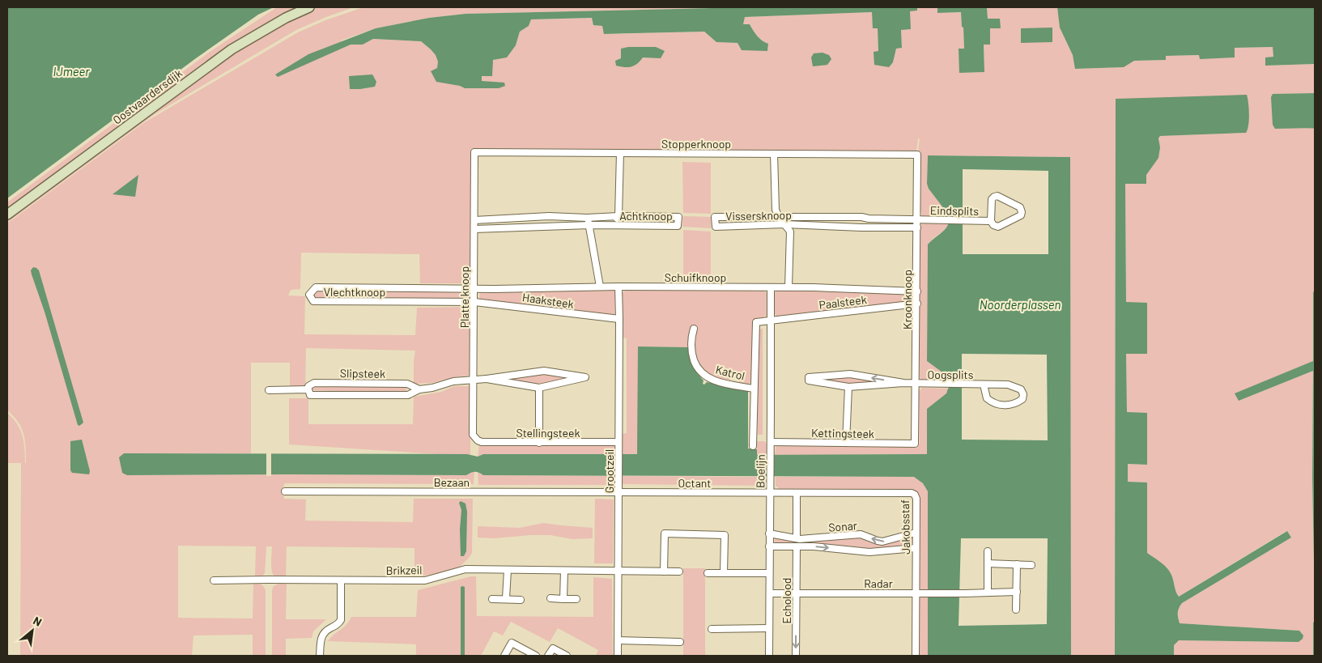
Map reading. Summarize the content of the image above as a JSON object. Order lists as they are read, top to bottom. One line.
{"streets":{"main road":["Oostvaardersdijk"],"street":["Stopperknoop","Eindsplits","Achtknoop","Vissersknoop","Schuifknoop","Vlechtknoop","Platte knoop","Kroonknoop","Haaksteek","Paalsteek","Katrol","Slipsteek","Oogsplits","Stellingsteek","Kettingsteek","Grootzeil","Boelijn","Bezaan","Octant","Sonar","Jakobsstaf","Brikzeil","Radar","Echolood"]},"crossings":[["Stopperknoop","Platte knoop"],["Stopperknoop","Kroonknoop"],["Eindsplits","Vissersknoop"],["Eindsplits","Kroonknoop"],["Achtknoop","Platte knoop"],["Vissersknoop","Kroonknoop"],["Schuifknoop","Vlechtknoop"],["Schuifknoop","Platte knoop"],["Schuifknoop","Kroonknoop"],["Schuifknoop","Grootzeil"],["Schuifknoop","Boelijn"],["Vlechtknoop","Platte knoop"],["Vlechtknoop","Haaksteek"],["Platte knoop","Haaksteek"],["Platte knoop","Slipsteek"],["Platte knoop","Stellingsteek"],["Kroonknoop","Paalsteek"],["Kroonknoop","Oogsplits"],["Kroonknoop","Kettingsteek"],["Haaksteek","Grootzeil"],["Paalsteek","Katrol"],["Paalsteek","Boelijn"],["Katrol","Boelijn"],["Stellingsteek","Grootzeil"],["Kettingsteek","Boelijn"],["Grootzeil","Bezaan"],["Grootzeil","Octant"],["Grootzeil","Brikzeil"],["Boelijn","Octant"],["Boelijn","Sonar"],["Boelijn","Jakobsstaf"],["Boelijn","Radar"],["Bezaan","Octant"],["Octant","Jakobsstaf"],["Sonar","Jakobsstaf"],["Sonar","Echolood"],["Jakobsstaf","Radar"],["Radar","Echolood"]],"one_way":["Echolood"],"water":["IJmeer","Noorderplassen"],"north":"top right"}
